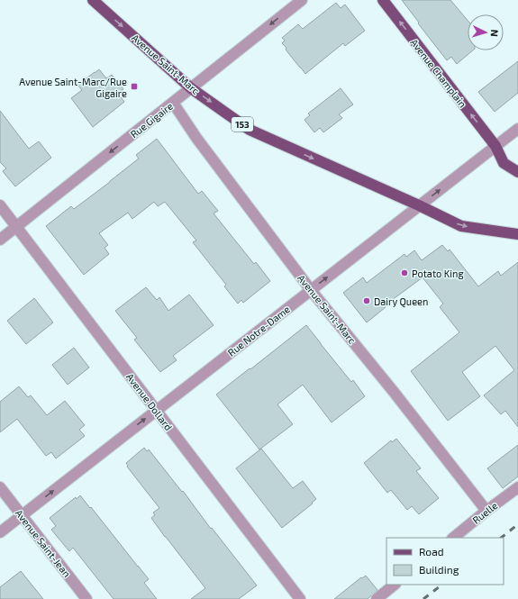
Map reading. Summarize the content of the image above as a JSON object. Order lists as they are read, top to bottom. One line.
{"streets":{"main road":["Avenue Saint-Marc","Avenue Champlain","153"],"street":["Rue Gigaire","Rue Notre-Dame","Avenue Dollard","Ruelle","Avenue Saint-Jean"]},"crossings":[["Avenue Saint-Marc","Rue Gigaire"],["Avenue Saint-Marc","153"],["Avenue Saint-Marc","Rue Notre-Dame"],["Avenue Saint-Marc","Ruelle"],["Avenue Champlain","Rue Notre-Dame"],["Rue Gigaire","Avenue Dollard"],["153","Rue Notre-Dame"],["Rue Notre-Dame","Avenue Dollard"],["Rue Notre-Dame","Avenue Saint-Jean"]],"one_way":["Avenue Saint-Marc","Avenue Champlain","Rue Gigaire","Rue Notre-Dame"],"places":{"transit":["Avenue Saint-Marc/Rue Gigaire"],"other":["Potato King","Dairy Queen"]},"legend":["Road","Building"],"north":"right"}
